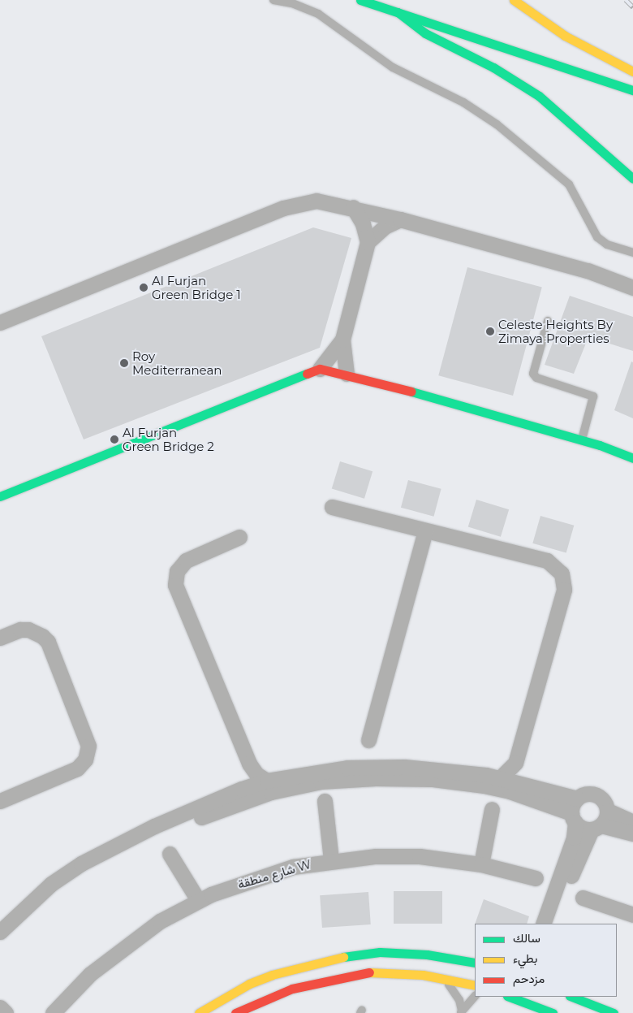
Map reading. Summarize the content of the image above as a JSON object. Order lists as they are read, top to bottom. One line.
{"streets":{"street":["شارع منطقة W"]},"places":["Al Furjan Green Bridge 1","Celeste Heights By Zimaya Properties","Roy Mediterranean","Al Furjan Green Bridge 2"],"legend":["سالك","بطيء","مزدحم"]}
